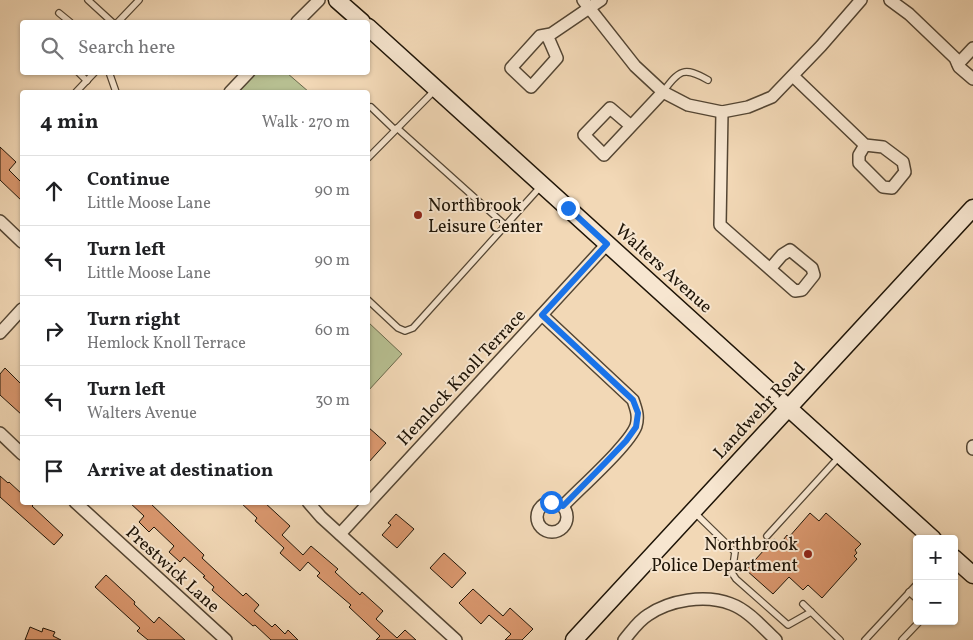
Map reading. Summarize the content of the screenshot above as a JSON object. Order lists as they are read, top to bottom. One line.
{"streets":{"main road":["Walters Avenue","Landwehr Road"],"street":["Hemlock Knoll Terrace","Prestwick Lane"]},"crossings":[["Walters Avenue","Hemlock Knoll Terrace"],["Walters Avenue","Landwehr Road"]],"places":["Northbrook Leisure Center","Northbrook Police Department"],"page":{"search":"Search here","heading":["4 min","Walk · 270 m"],"list":[["Continue","Little Moose Lane","90 m"],["Turn left","Little Moose Lane","90 m"],["Turn right","Hemlock Knoll Terrace","60 m"],["Turn left","Walters Avenue","30 m"],"Arrive at destination"],"map_buttons":["+","−"]}}
